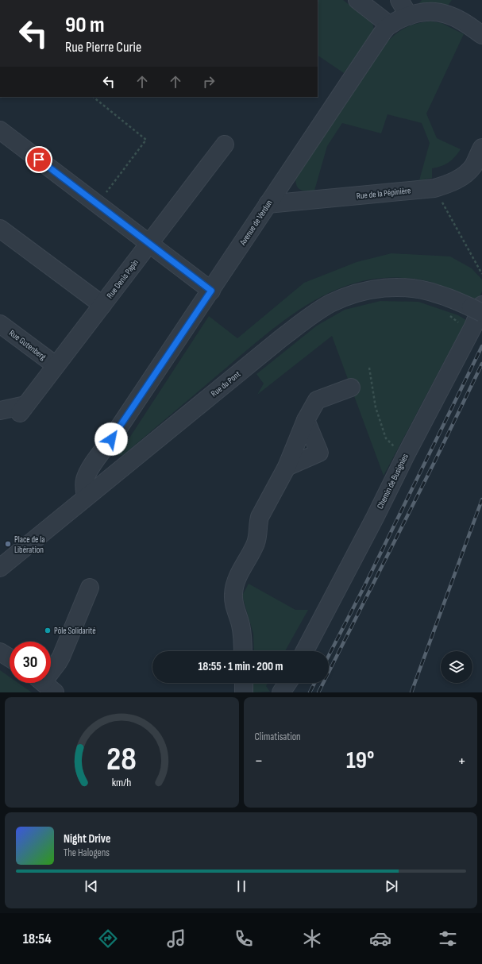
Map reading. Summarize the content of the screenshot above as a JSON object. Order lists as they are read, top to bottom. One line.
{"streets":{"street":["Rue de la Pépinière","Avenue de Verdun","Rue Denis Papin","Rue Gutenberg","Rue du Pont","Chemin de Busignies"]},"crossings":[["Rue de la Pépinière","Avenue de Verdun"],["Avenue de Verdun","Rue du Pont"],["Rue Denis Papin","Rue Gutenberg"],["Rue du Pont","Chemin de Busignies"]],"places":["Place de la Libération","Pôle Solidarité"],"page":{"turn":["90 m","Rue Pierre Curie"],"limit":"30","trip":"18:55 · 1 min · 200 m","tile":"Climatisation","heat":["−","19°","+"],"song":["Night Drive","The Halogens"],"tabs":"18:54","gauge":["28","km/h"]}}
